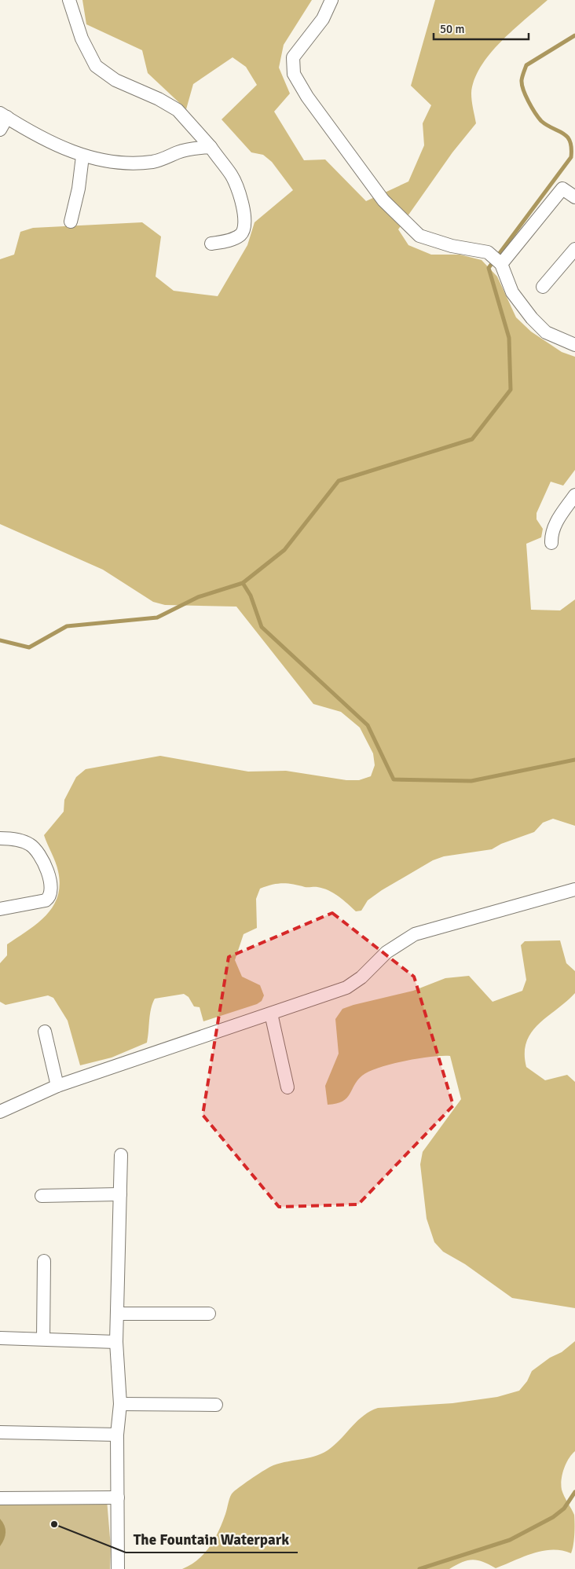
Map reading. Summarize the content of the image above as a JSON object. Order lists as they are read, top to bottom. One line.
{"places":["The Fountain Waterpark"],"scale_bar":"50 m"}
